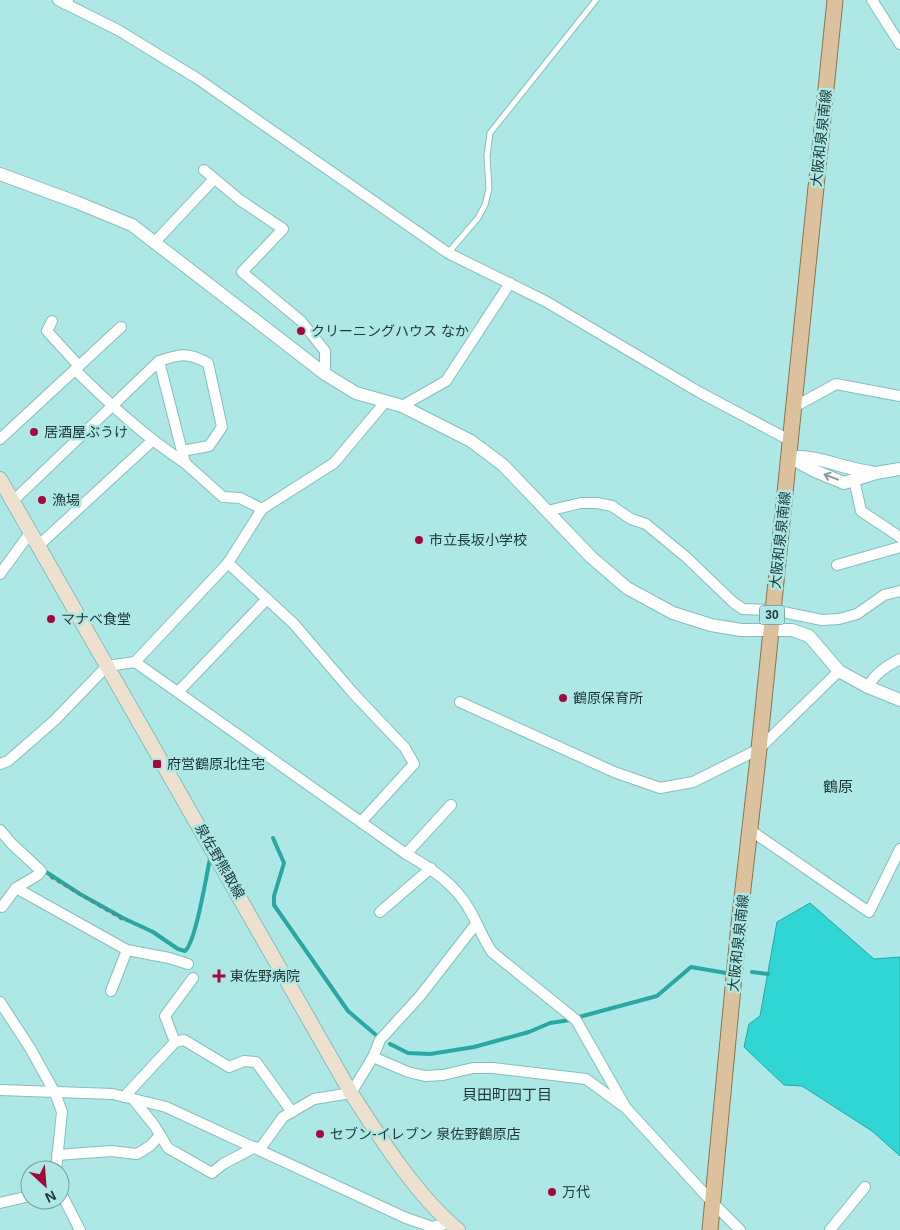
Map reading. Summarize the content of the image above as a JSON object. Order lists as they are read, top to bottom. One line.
{"streets":{"main road":["大阪和泉泉南線","30","泉佐野熊取線"]},"districts":["鶴原","貝田町四丁目"],"places":{"other":["クリーニングハウス なか","居酒屋ぶうけ","漁場","市立長坂小学校","マナベ食堂","鶴原保育所","セブン-イレブン 泉佐野鶴原店","万代"],"transit":["府営鶴原北住宅"],"health":["東佐野病院"]},"north":"bottom right"}
